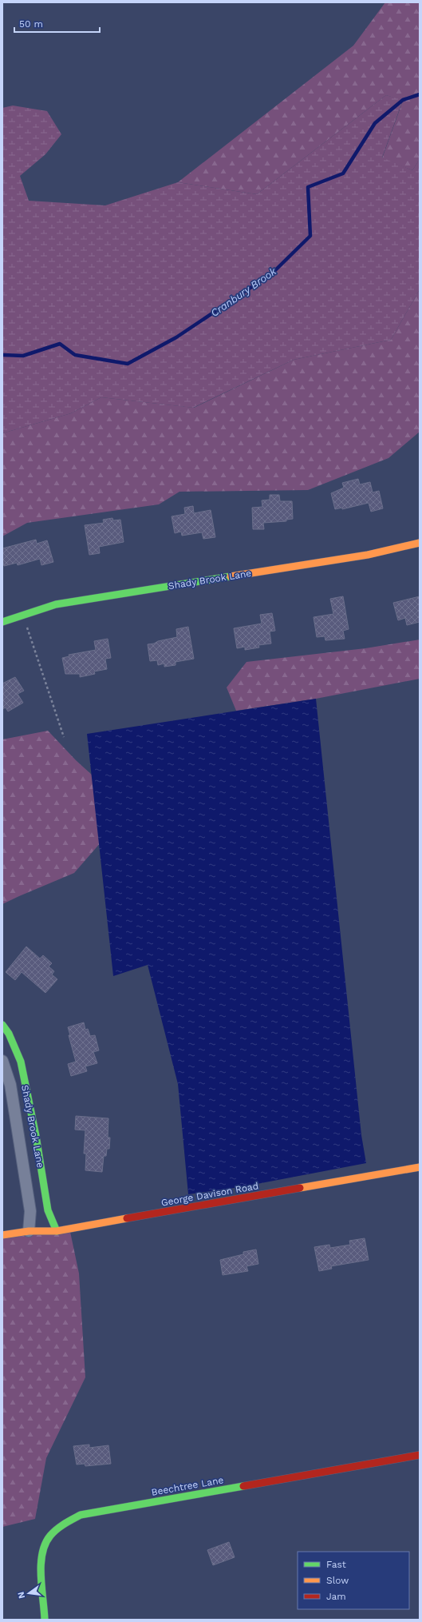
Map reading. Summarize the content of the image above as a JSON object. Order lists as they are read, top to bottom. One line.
{"streets":{"street":["Shady Brook Lane","George Davison Road","Beechtree Lane"]},"crossings":[["Shady Brook Lane","George Davison Road"]],"water":["Cranbury Brook"],"legend":["Fast","Slow","Jam"],"scale_bar":"50 m","north":"left"}
